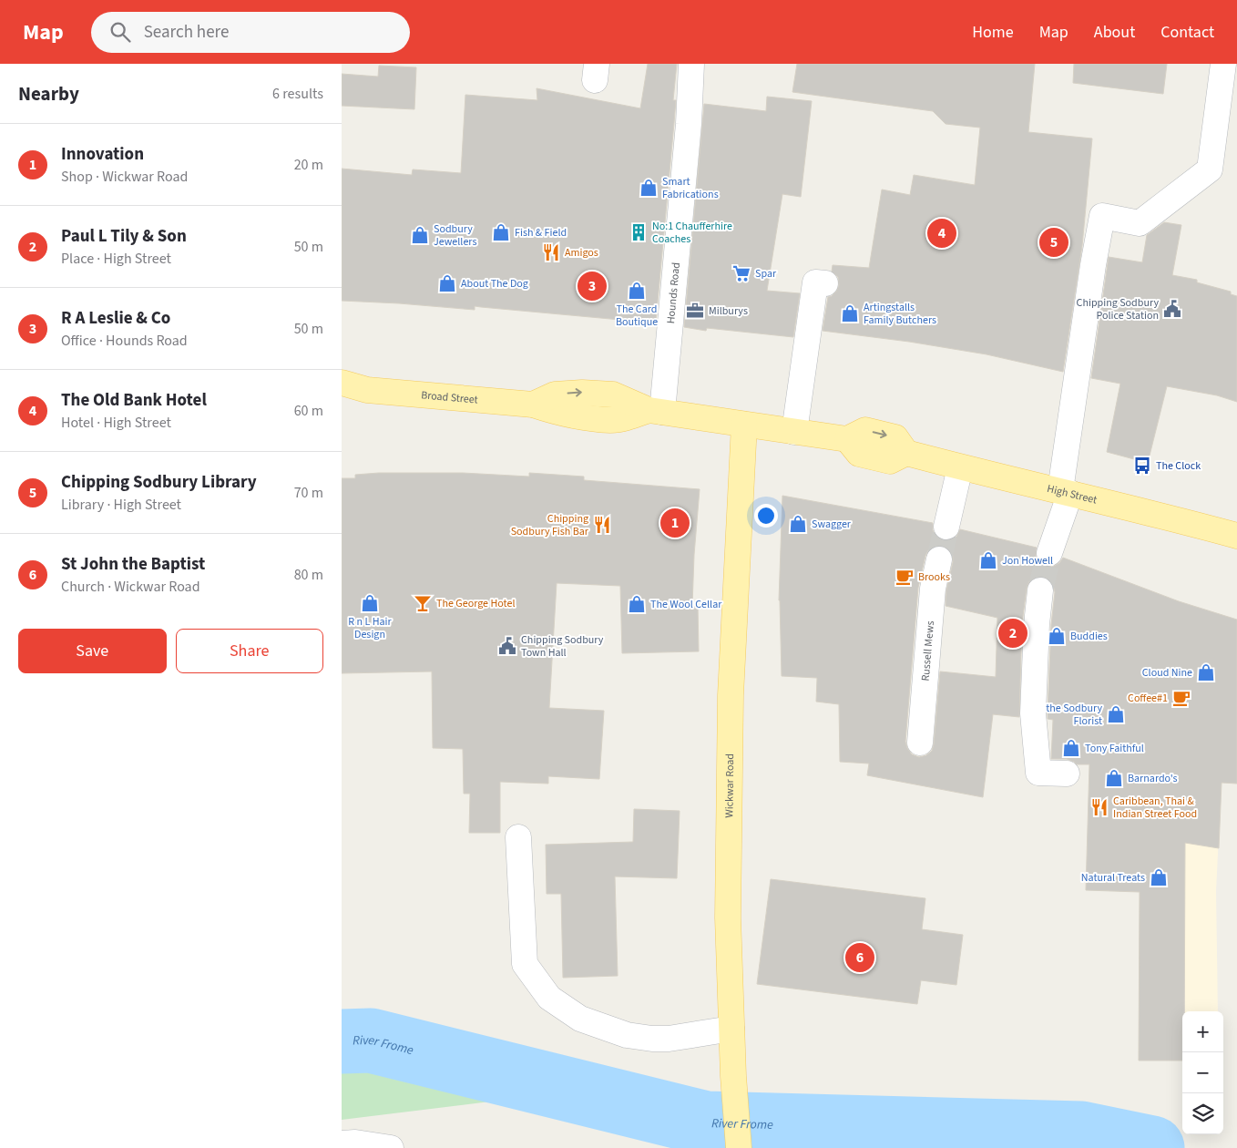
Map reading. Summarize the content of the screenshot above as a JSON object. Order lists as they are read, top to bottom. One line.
{"streets":{"main road":["Broad Street","High Street","Wickwar Road"],"street":["Hounds Road","Russell Mews"]},"crossings":[["Hounds Road","Broad Street"],["Broad Street","High Street"],["Broad Street","Wickwar Road"],["High Street","Wickwar Road"]],"water":["River Frome"],"places":{"shop":["Smart Fabrications","Fish & Field","Sodbury Jewellers","About The Dog","The Card Boutique","Artingstalls Family Butchers","Swagger","Jon Howell","R n L Hair Design","The Wool Cellar","Buddies","Cloud Nine","the Sodbury Florist","Tony Faithful","Barnardo's","Natural Treats"],"building":["No:1 Chaufferhire Coaches"],"restaurant":["Amigos","Chipping Sodbury Fish Bar","Caribbean, Thai & Indian Street Food"],"supermarket":["Spar"],"public building":["Chipping Sodbury Police Station","Chipping Sodbury Town Hall"],"office":["Milburys"],"bus stop":["The Clock"],"cafe":["Brooks","Coffee#1"],"bar":["The George Hotel"]},"page":{"header":"Map","search":"Search here","nav":["Home","Map","About","Contact"],"heading":["Nearby","6 results"],"list":[{"mark":"1","name":"Innovation","note":"Shop · Wickwar Road","value":"20 m"},{"mark":"2","name":"Paul L Tily & Son","note":"Place · High Street","value":"50 m"},{"mark":"3","name":"R A Leslie & Co","note":"Office · Hounds Road","value":"50 m"},{"mark":"4","name":"The Old Bank Hotel","note":"Hotel · High Street","value":"60 m"},{"mark":"5","name":"Chipping Sodbury Library","note":"Library · High Street","value":"70 m"},{"mark":"6","name":"St John the Baptist","note":"Church · Wickwar Road","value":"80 m"}],"pins":["4","5","3","1","2","6"],"buttons":["Save","Share"],"map_buttons":["+","−"]}}
